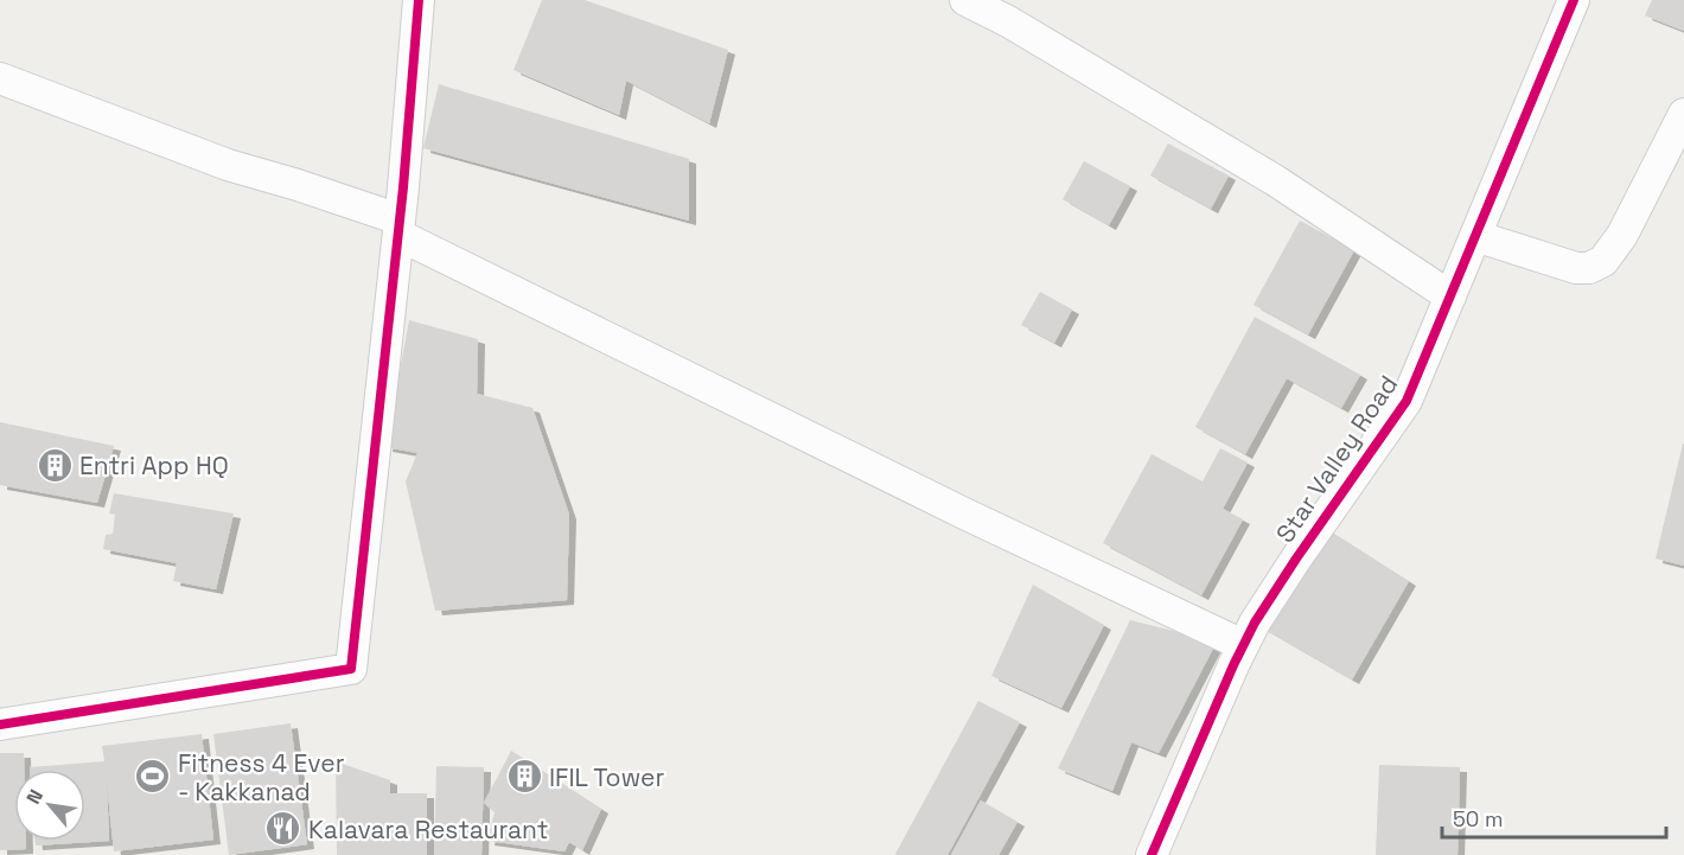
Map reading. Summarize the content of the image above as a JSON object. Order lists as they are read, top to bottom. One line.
{"streets":{"street":["Star Valley Road"]},"places":{"building":["Entri App HQ","IFIL Tower"],"sports":["Fitness 4 Ever - Kakkanad"],"restaurant":["Kalavara Restaurant"]},"scale_bar":"50 m","north":"top left"}
